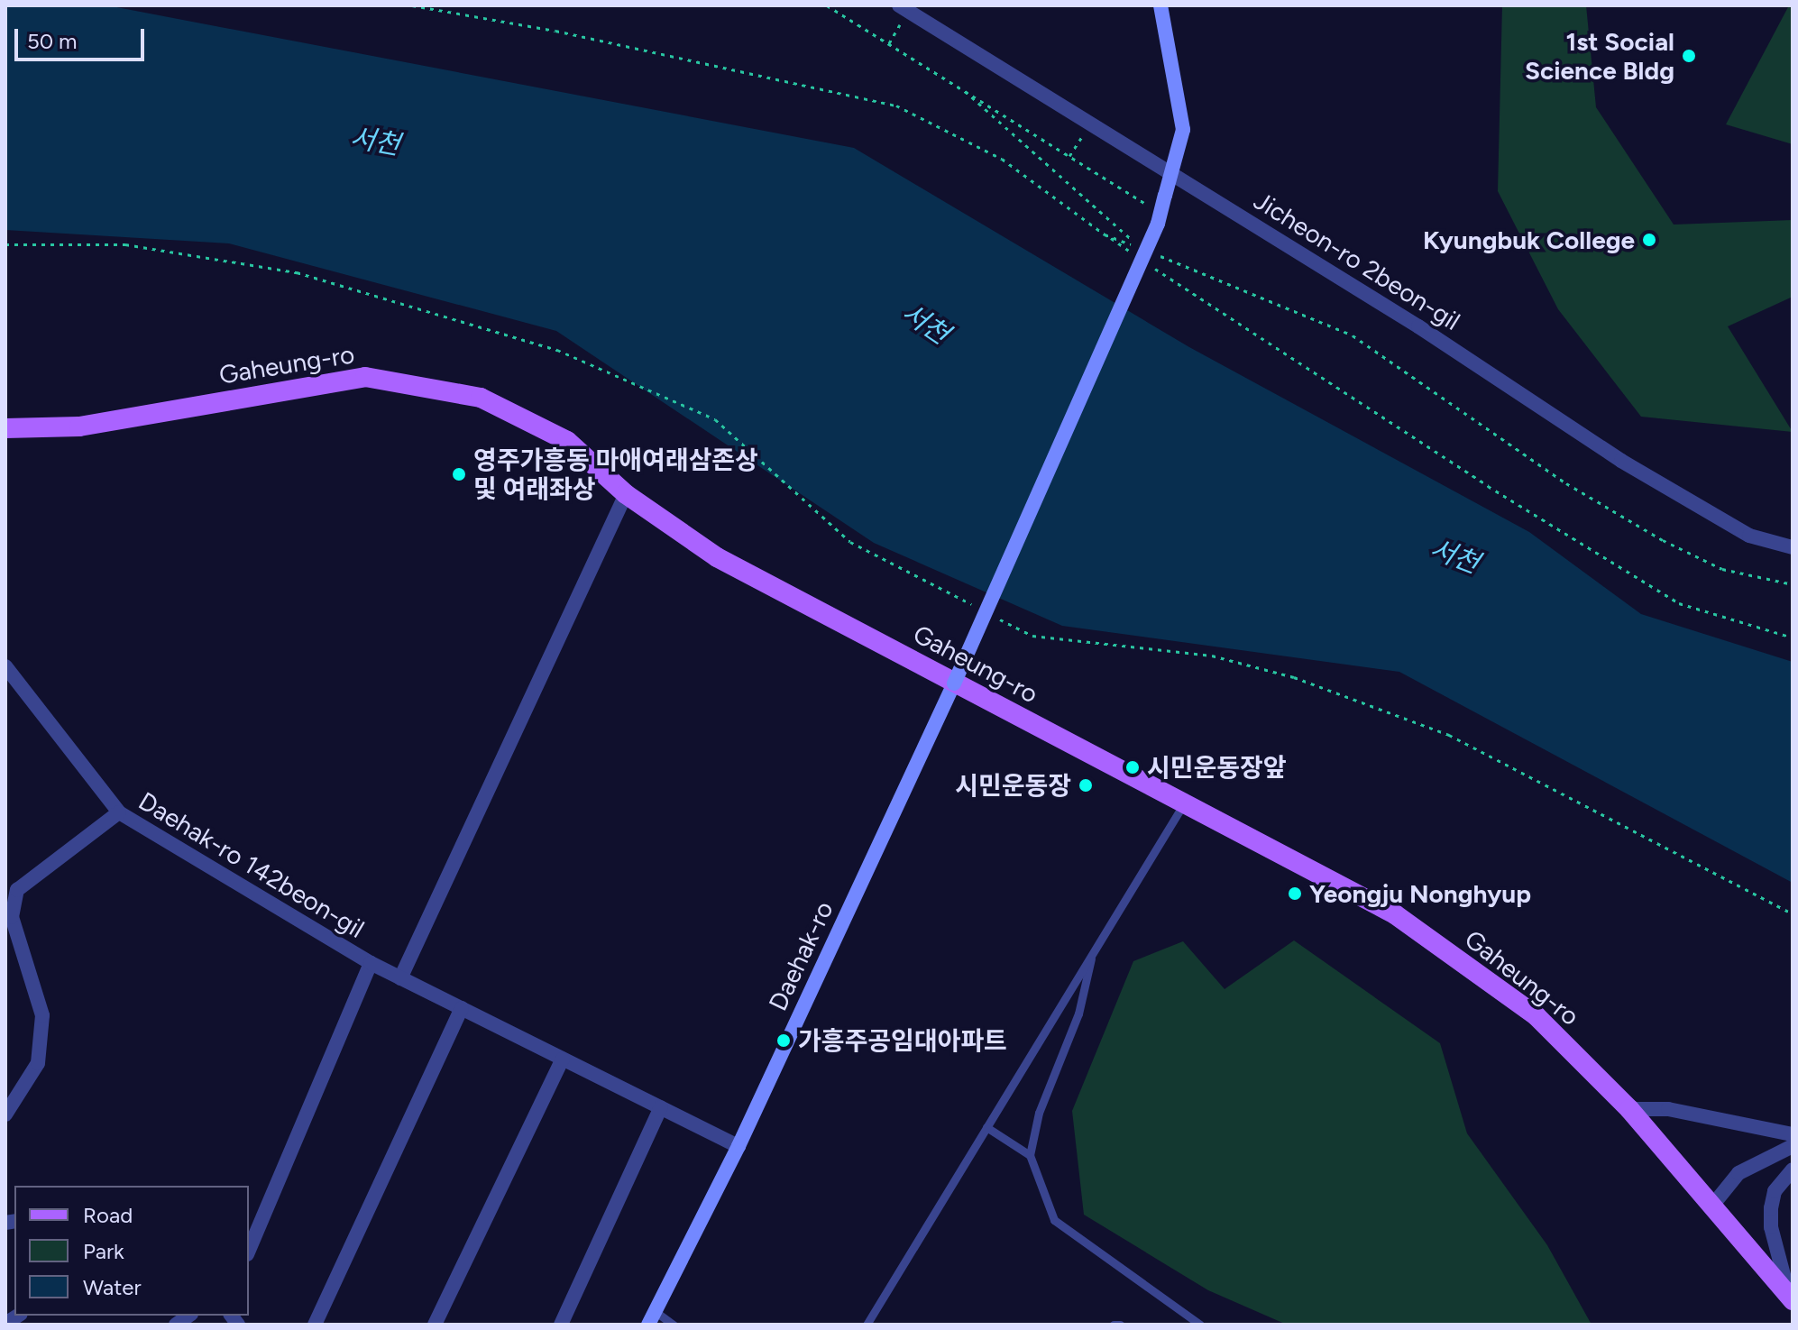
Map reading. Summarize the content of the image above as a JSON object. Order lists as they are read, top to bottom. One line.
{"streets":{"main road":["Gaheung-ro","Daehak-ro"],"street":["Jicheon-ro 2beon-gil","Daehak-ro 142beon-gil"]},"crossings":[["Gaheung-ro","Daehak-ro"],["Daehak-ro 142beon-gil","Daehak-ro"]],"water":["서천"],"places":["1st Social Science Bldg","Kyungbuk College","영주가흥동 마애여래삼존상 및 여래좌상","시민운동장앞","시민운동장","Yeongju Nonghyup","가흥주공임대아파트"],"legend":["Road","Park","Water"],"scale_bar":"50 m"}
